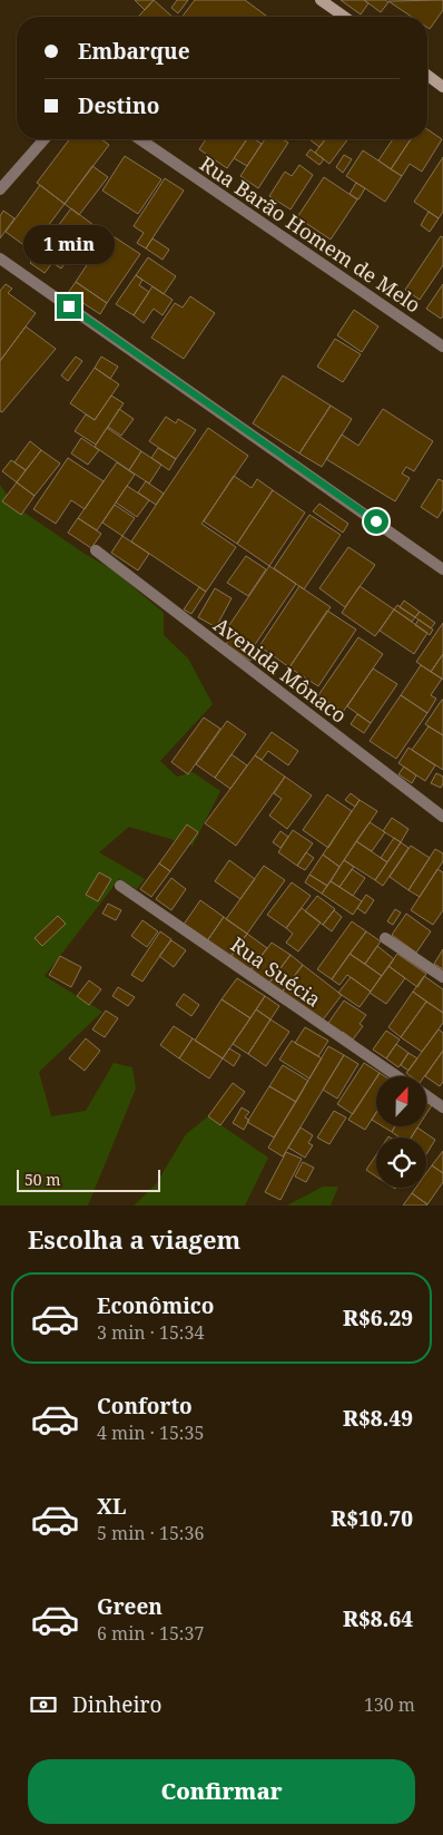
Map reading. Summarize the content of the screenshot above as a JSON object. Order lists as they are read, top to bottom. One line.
{"streets":{"street":["Rua Barão Homem de Melo","Avenida Mônaco","Rua Suécia"]},"scale_bar":"50 m","north":"top","page":{"banner":["Embarque","Destino"],"bubble":"1 min","scale":"50 m","heading":"Escolha a viagem","list":[{"name":"Econômico","note":"3 min · 15:34","value":"R$6.29"},{"name":"Conforto","note":"4 min · 15:35","value":"R$8.49"},{"name":"XL","note":"5 min · 15:36","value":"R$10.70"},{"name":"Green","note":"6 min · 15:37","value":"R$8.64"}],"pay":["Dinheiro","130 m"],"buttons":"Confirmar"}}
